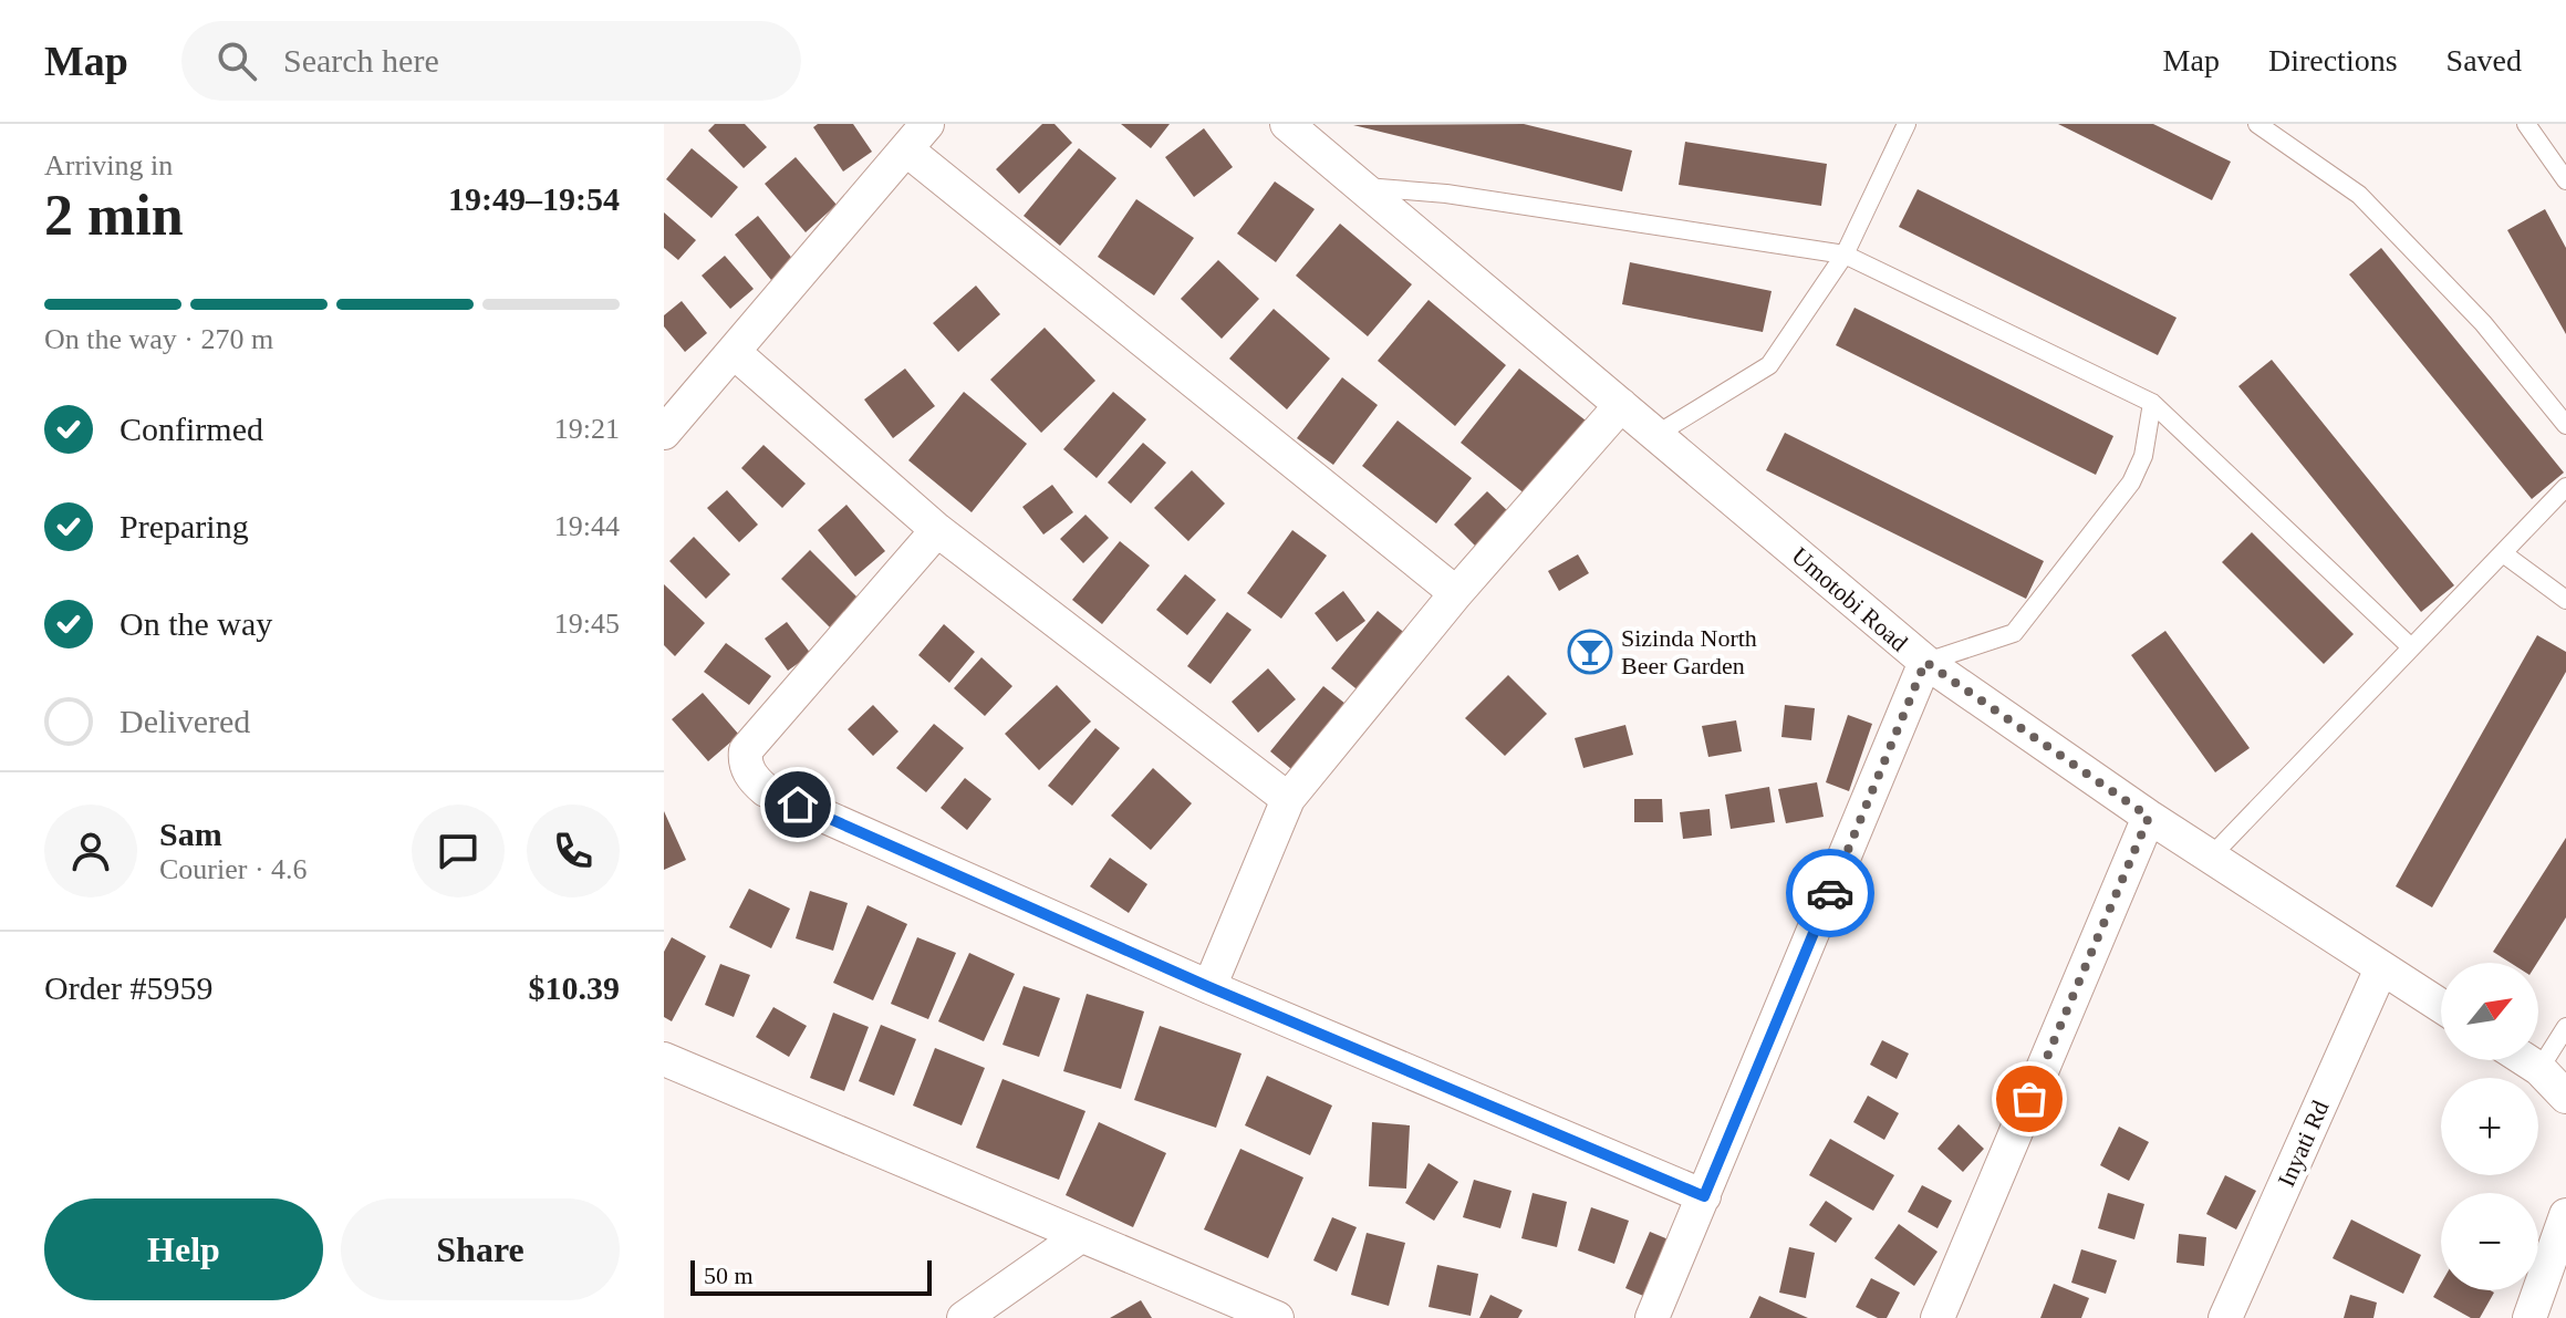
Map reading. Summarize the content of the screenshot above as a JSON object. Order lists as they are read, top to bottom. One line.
{"streets":{"street":["Umotobi Road","Inyati Rd"]},"crossings":[["Umotobi Road","Inyati Rd"]],"places":{"bar":["Sizinda North Beer Garden"]},"scale_bar":"50 m","north":"top right","page":{"header":"Map","search":"Search here","nav":["Map","Directions","Saved"],"heading":["2 min","Arriving in","19:49–19:54"],"panel":["Sam","Courier · 4.6","Order #5959","$10.39"],"bar":"On the way · 270 m","list":[["Confirmed","19:21"],["Preparing","19:44"],["On the way","19:45"],"Delivered"],"map_buttons":["+","−"],"buttons":["Help","Share"],"scale":"50 m"}}
